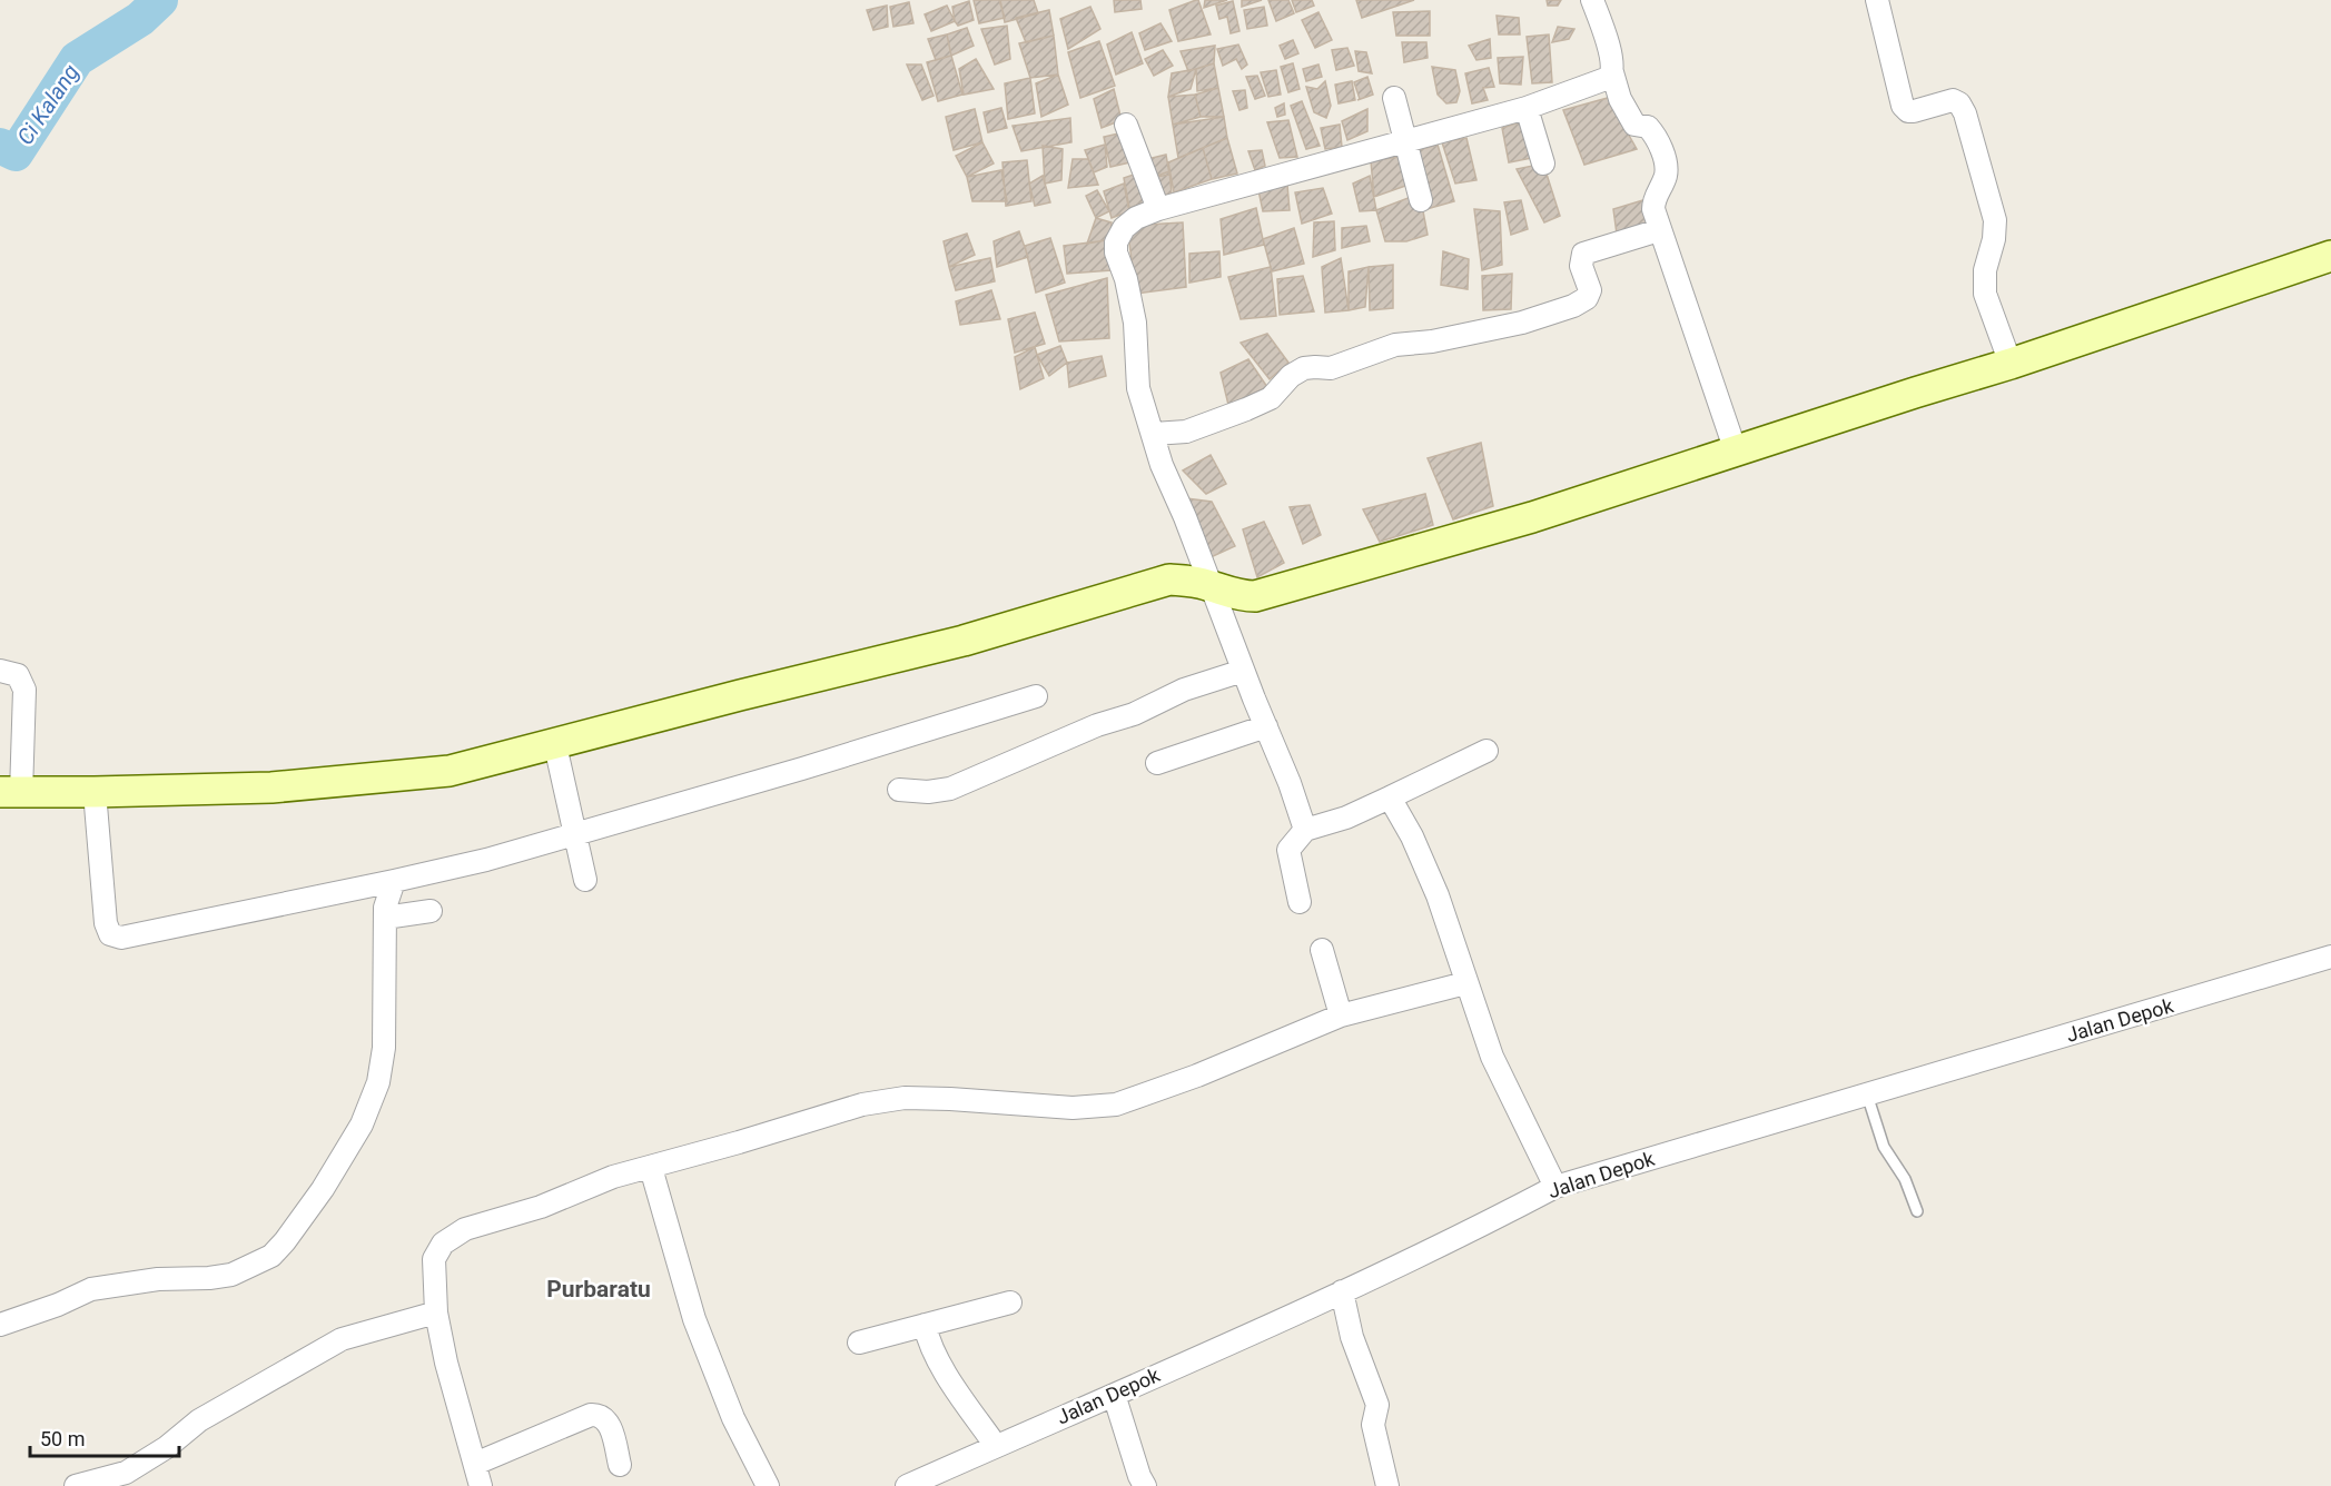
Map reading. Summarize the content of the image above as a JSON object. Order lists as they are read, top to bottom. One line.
{"streets":{"street":["Jalan Depok"]},"districts":["Purbaratu"],"water":["Ci Kalang"],"scale_bar":"50 m"}
